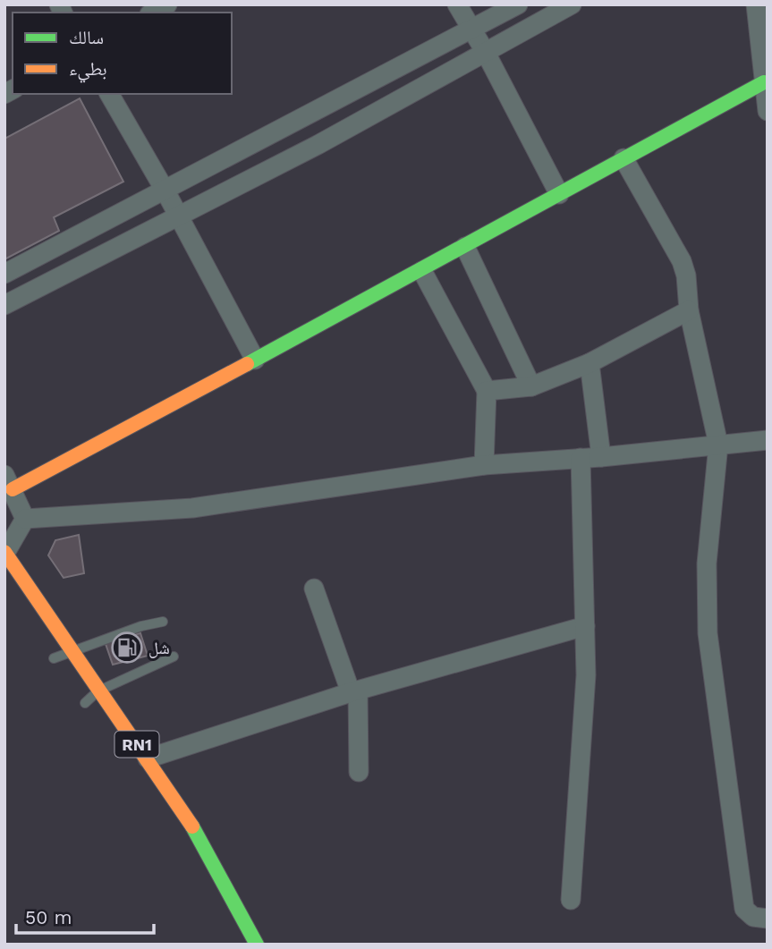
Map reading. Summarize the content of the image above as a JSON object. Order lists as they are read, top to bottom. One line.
{"streets":{"street":["RN1"]},"places":{"fuel station":["شل"]},"legend":["سالك","بطيء"],"scale_bar":"50 m"}
